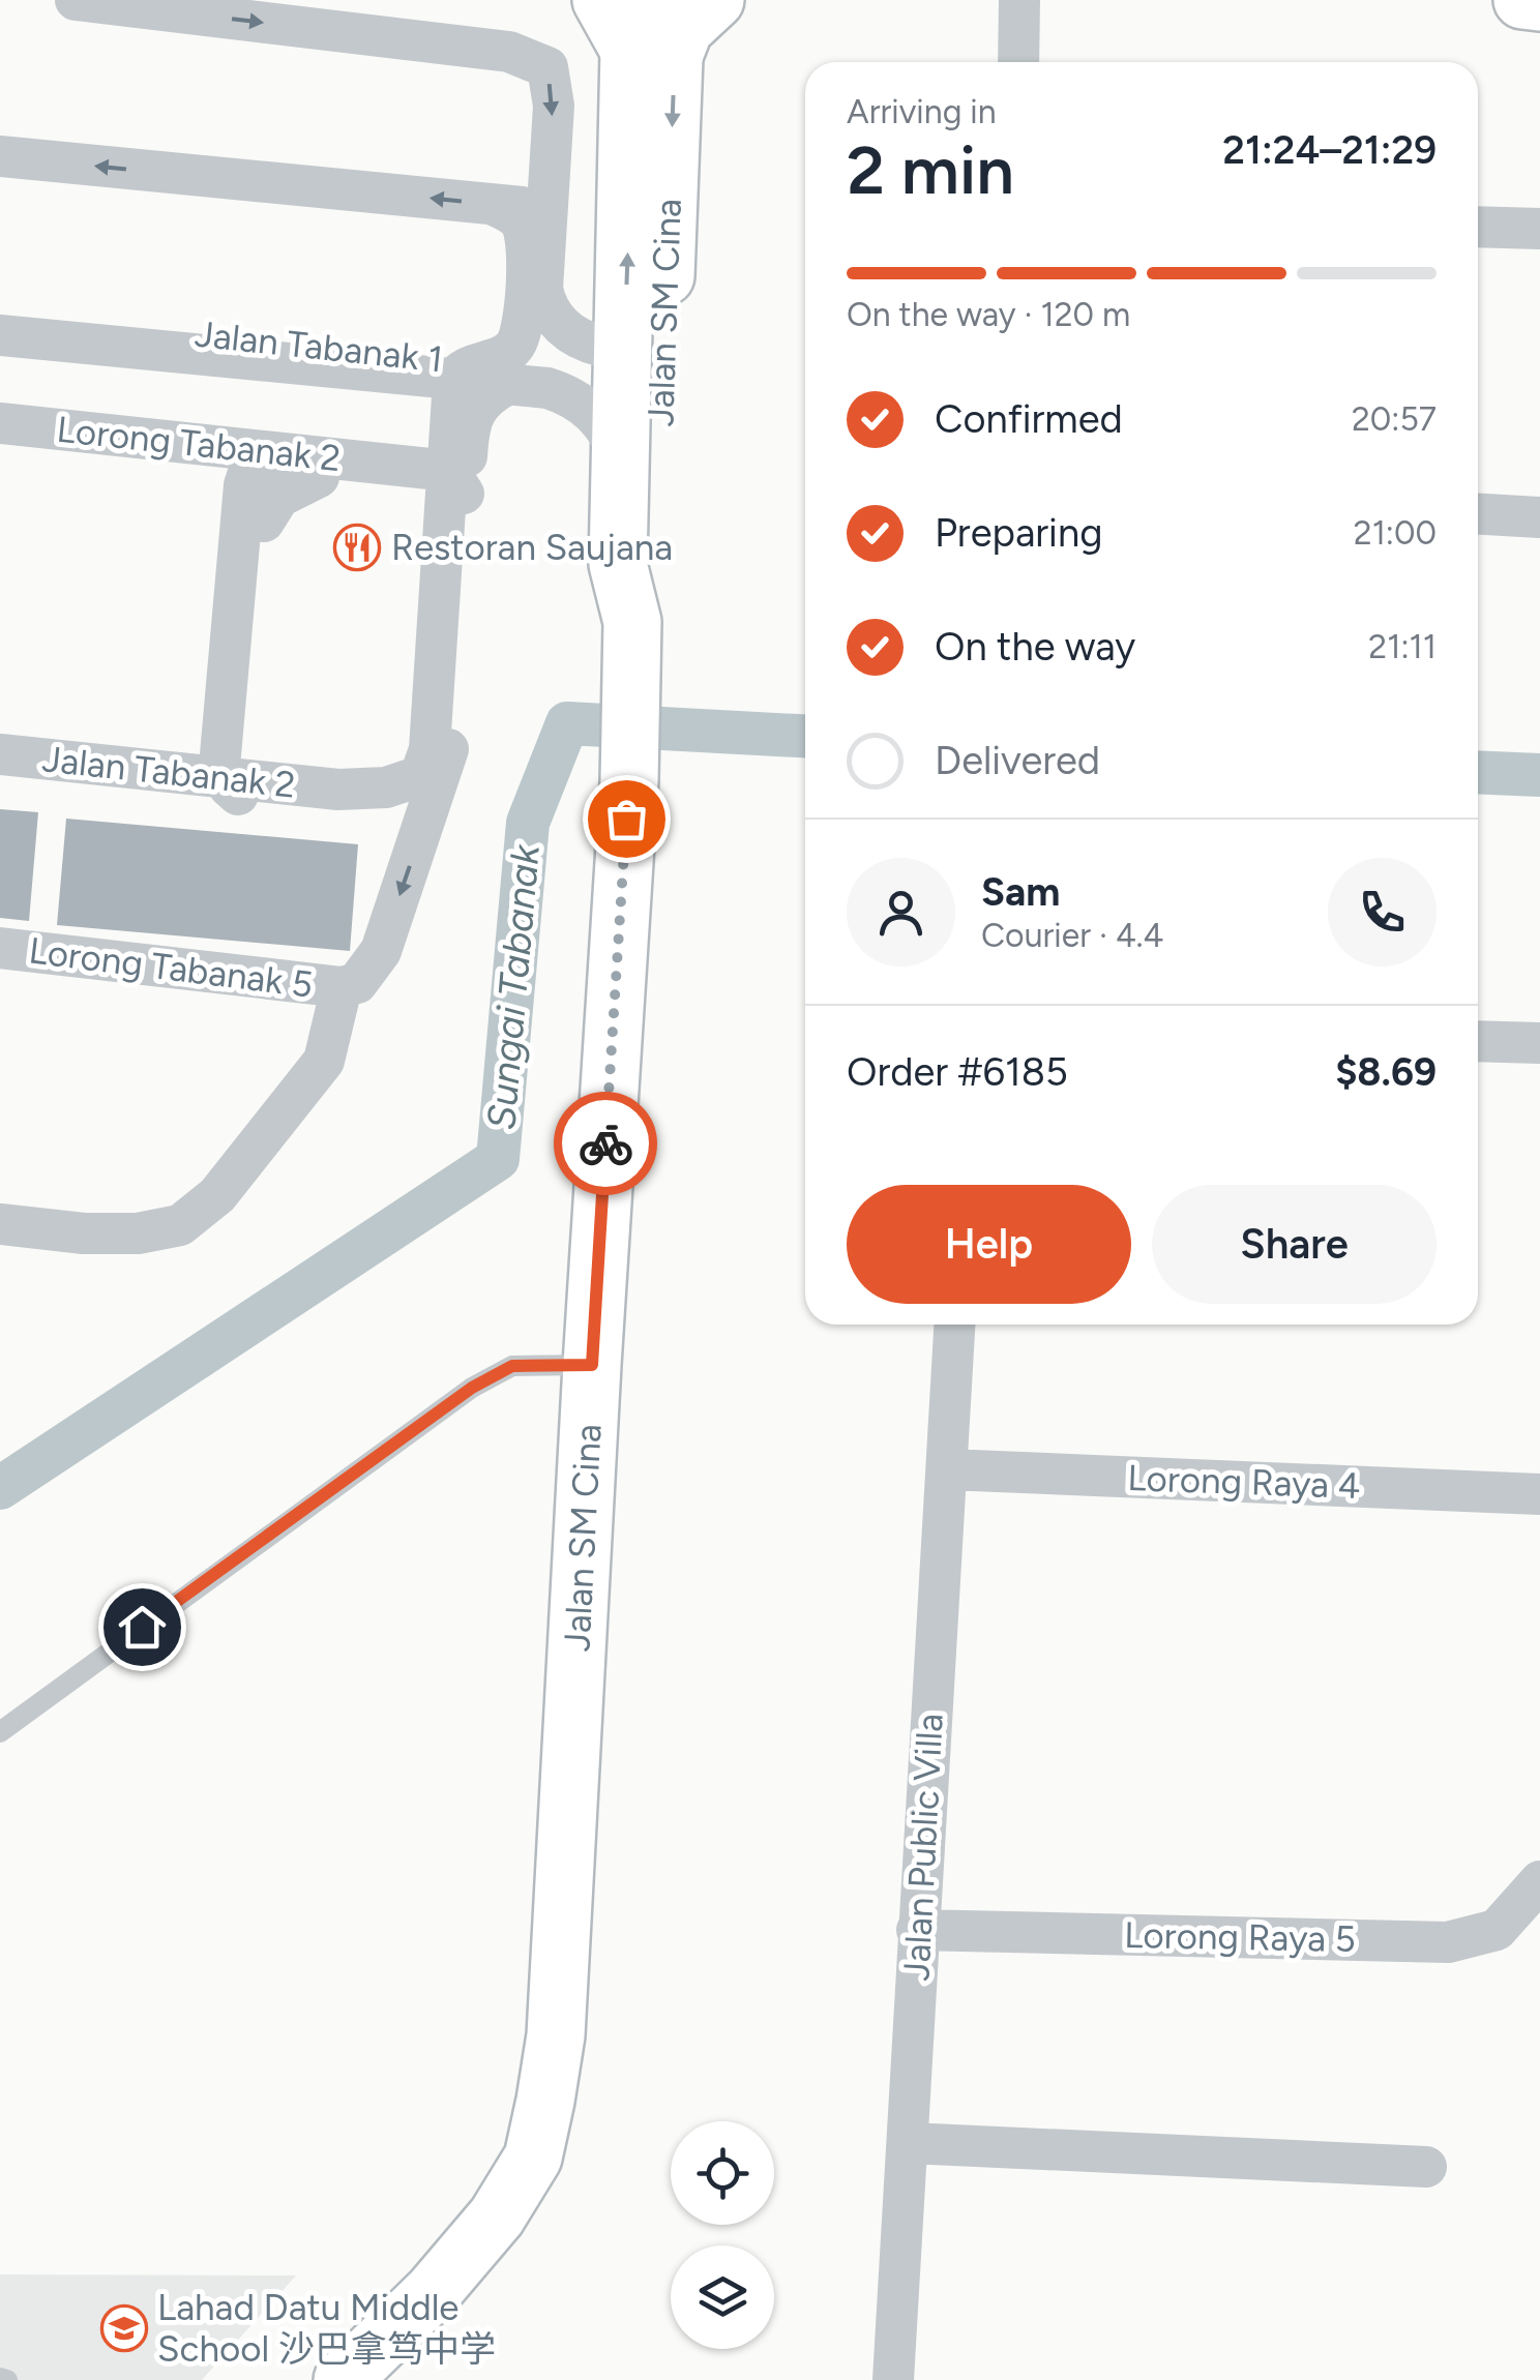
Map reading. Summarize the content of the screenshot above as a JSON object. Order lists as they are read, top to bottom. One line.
{"streets":{"main road":["Jalan SM Cina"],"street":["Jalan Tabanak 1","Lorong Tabanak 2","Jalan Tabanak 2","Lorong Tabanak 5","Lorong Raya 4","Jalan Public Villa","Lorong Raya 5"]},"crossings":[["Jalan SM Cina","Jalan Tabanak 1"],["Lorong Raya 4","Jalan Public Villa"],["Jalan Public Villa","Lorong Raya 5"]],"water":["Sungai Tabanak"],"places":{"restaurant":["Restoran Saujana"],"school or university":["Lahad Datu Middle School 沙巴拿笃中学"]},"page":{"heading":["2 min","Arriving in","21:24–21:29"],"panel":["Sam","Courier · 4.4","Order #6185","$8.69"],"bar":"On the way · 120 m","list":[["Confirmed","20:57"],["Preparing","21:00"],["On the way","21:11"],"Delivered"],"buttons":["Help","Share"]}}
